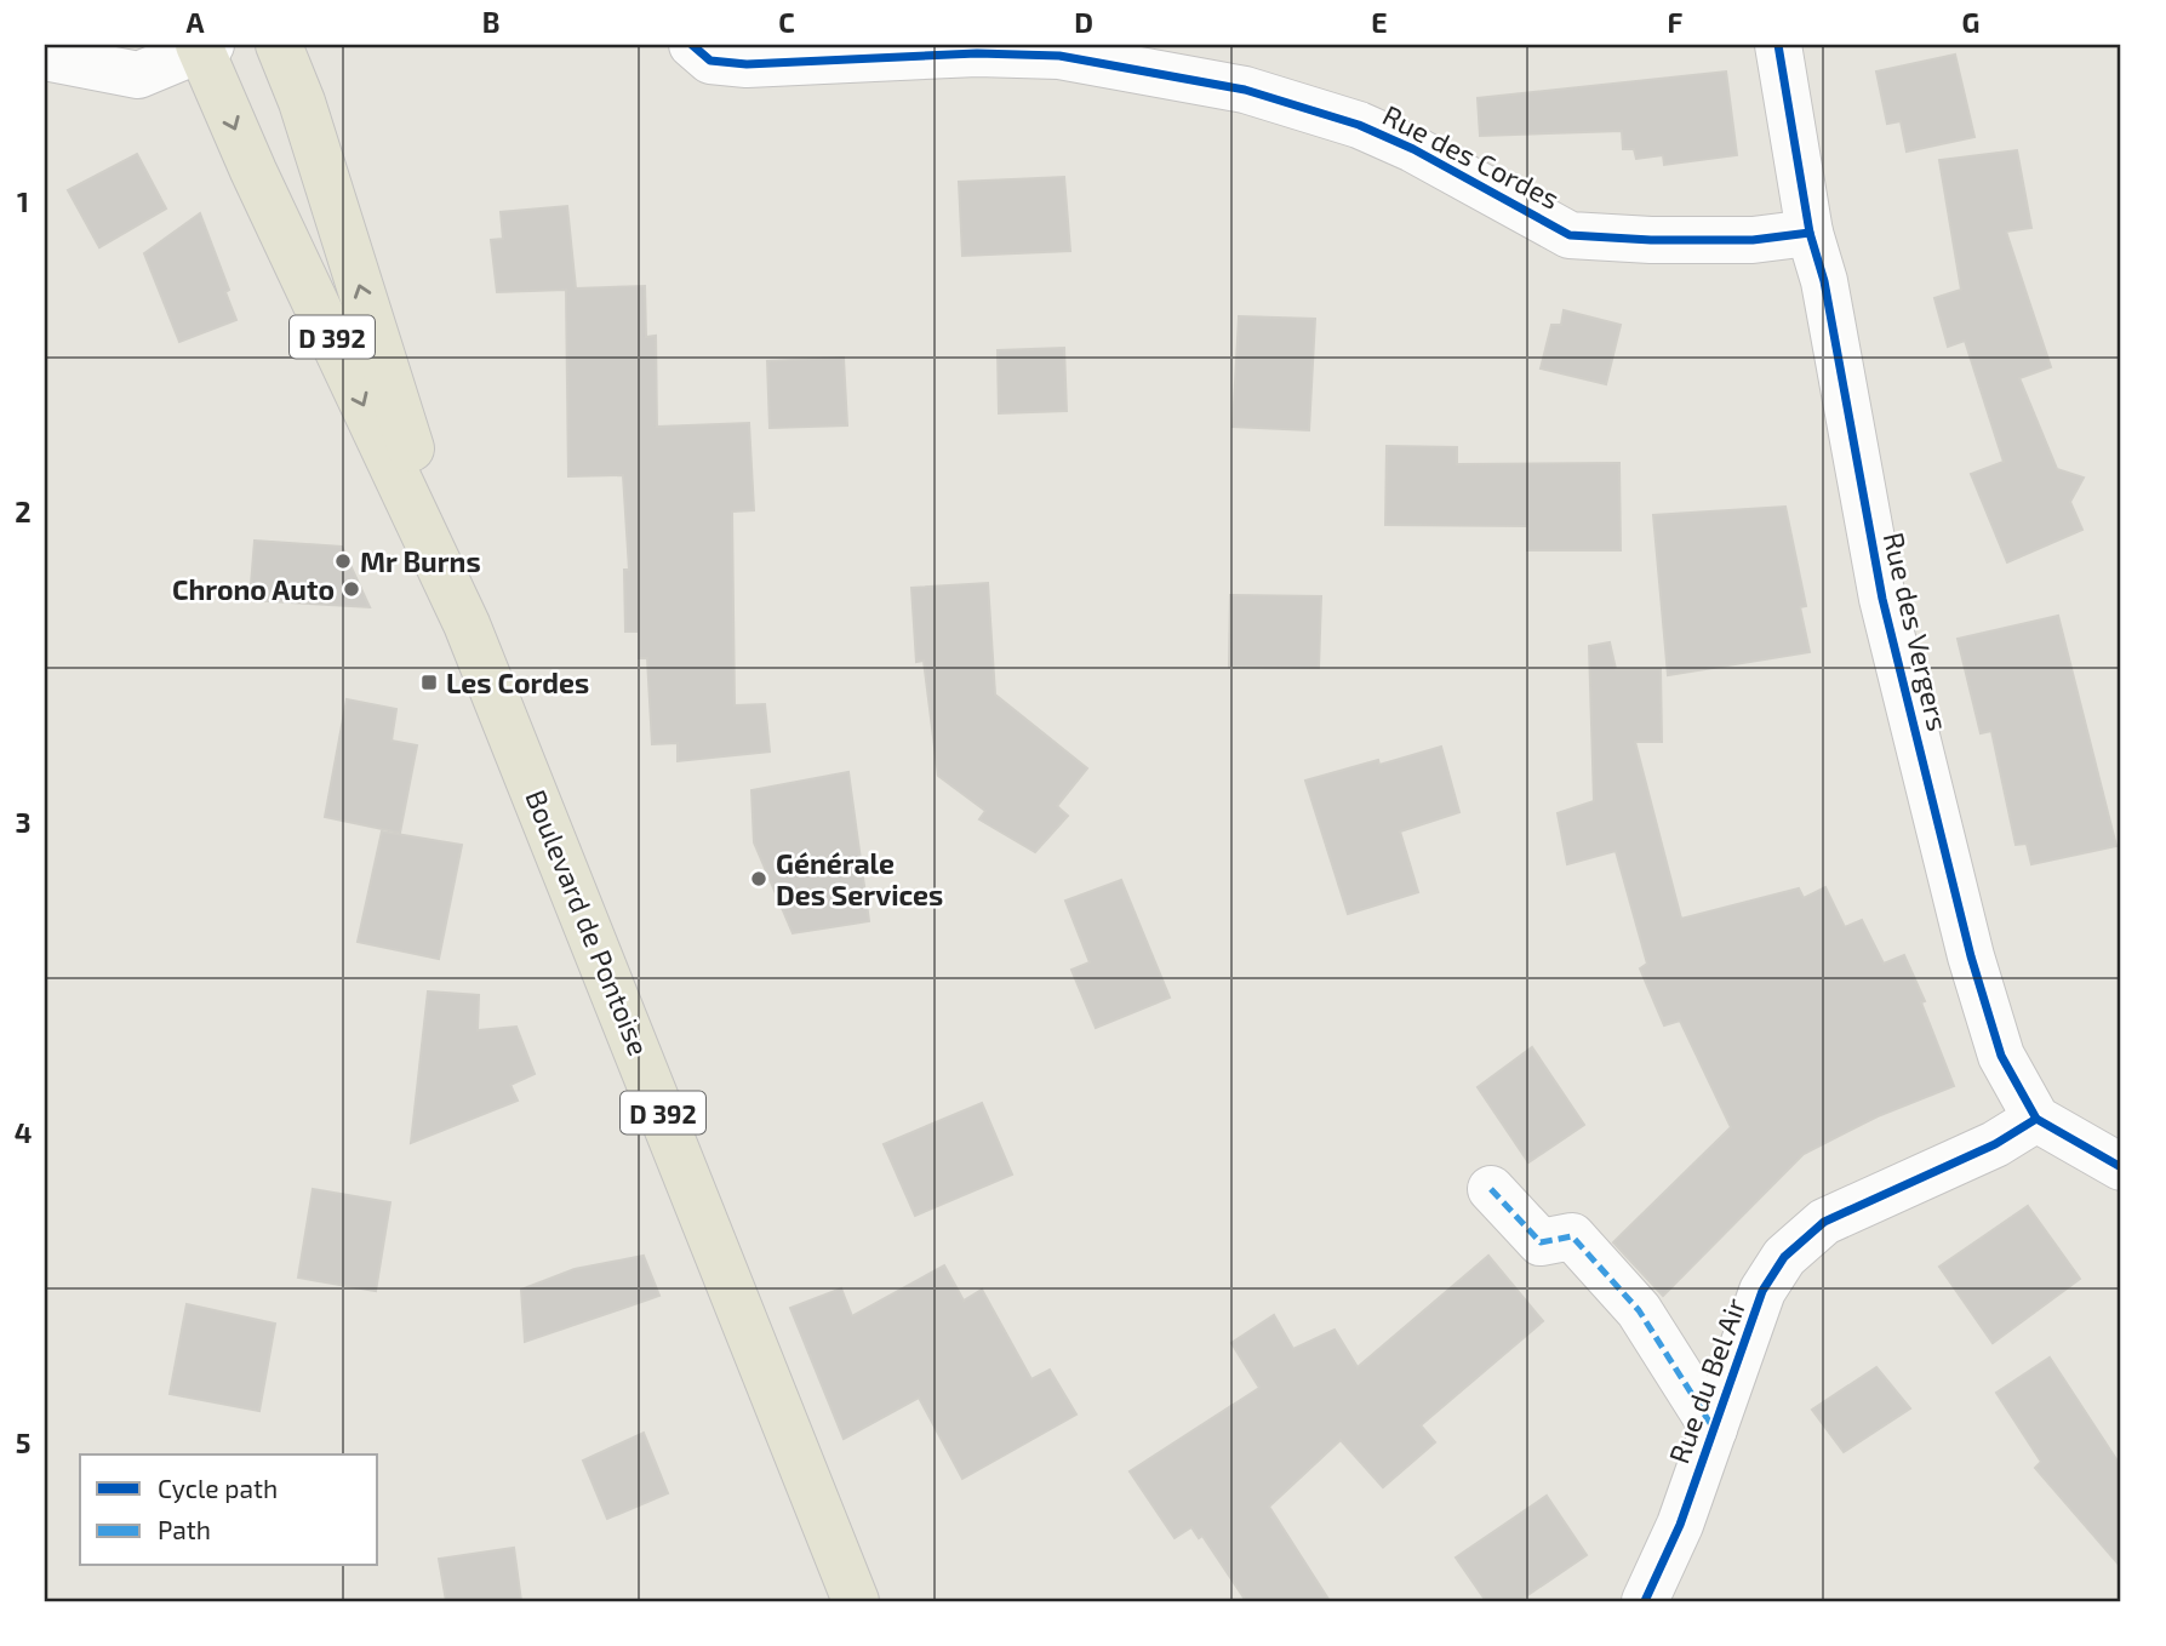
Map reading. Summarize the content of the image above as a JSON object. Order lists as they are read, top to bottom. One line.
{"streets":{"main road":["D 392","Boulevard de Pontoise"],"street":["Rue des Cordes","Rue des Vergers","Rue du Bel Air"]},"crossings":[["Rue des Cordes","Rue des Vergers"],["Rue des Vergers","Rue du Bel Air"]],"places":{"other":["Mr Burns","Chrono Auto","Générale Des Services"],"transit":["Les Cordes"]},"legend":["Cycle path","Path"],"grid":{"columns":["A","B","C","D","E","F","G"],"rows":["1","2","3","4","5"]}}
